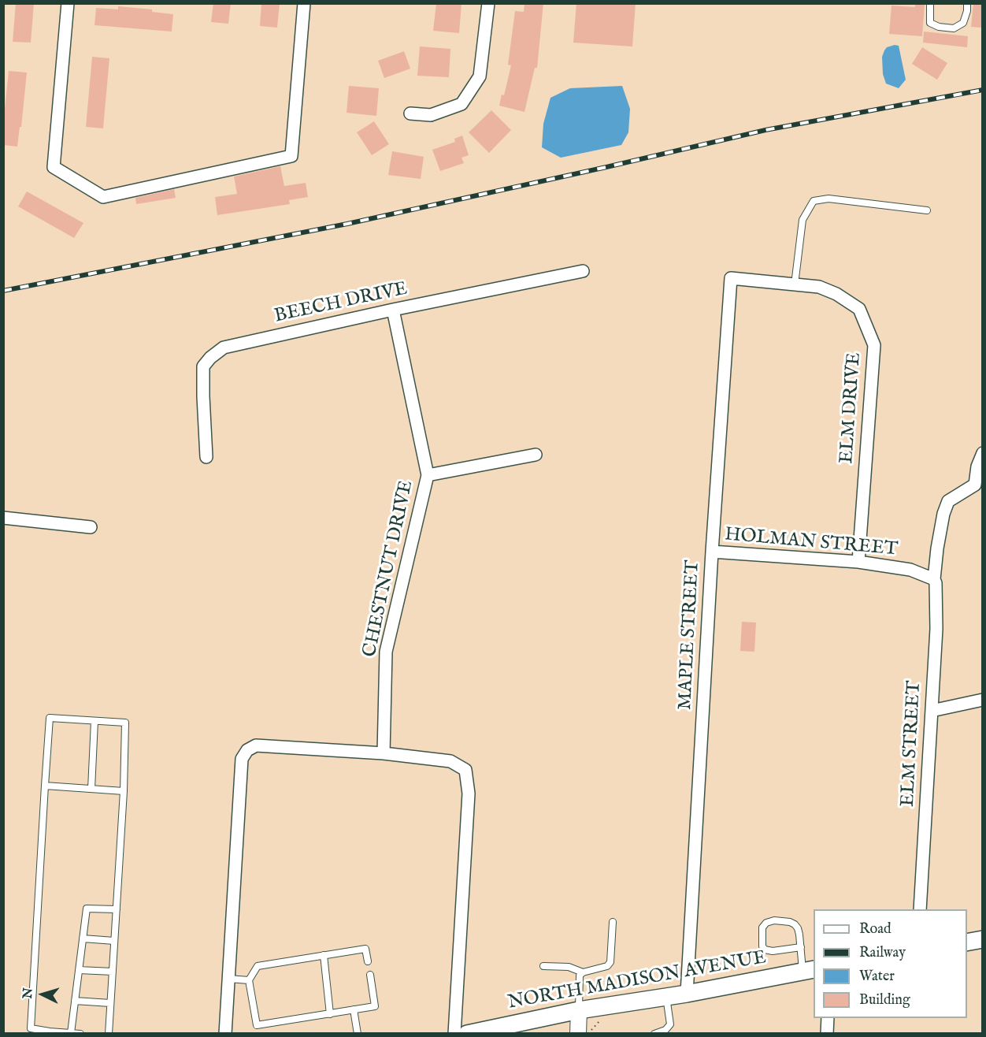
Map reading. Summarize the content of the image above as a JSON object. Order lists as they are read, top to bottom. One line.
{"streets":{"main road":["NORTH MADISON AVENUE"],"street":["BEECH DRIVE","ELM DRIVE","HOLMAN STREET","CHESTNUT DRIVE","MAPLE STREET","ELM STREET"]},"crossings":[["BEECH DRIVE","CHESTNUT DRIVE"],["ELM DRIVE","HOLMAN STREET"],["ELM DRIVE","MAPLE STREET"],["HOLMAN STREET","MAPLE STREET"],["HOLMAN STREET","ELM STREET"],["MAPLE STREET","NORTH MADISON AVENUE"]],"legend":["Road","Railway","Water","Building"],"north":"left"}
